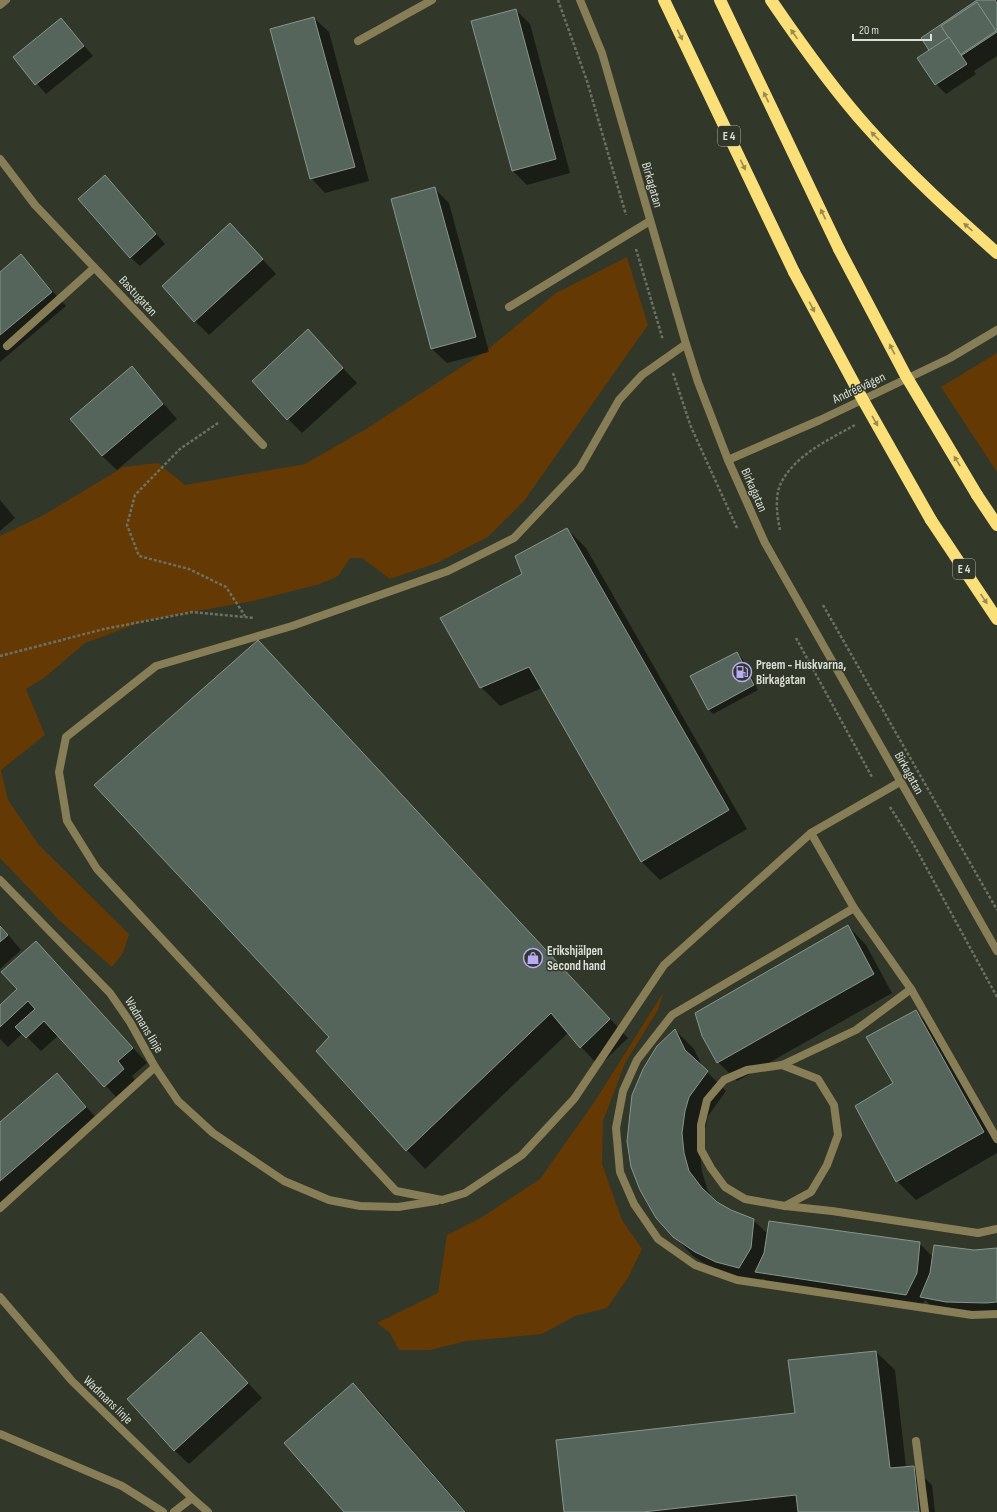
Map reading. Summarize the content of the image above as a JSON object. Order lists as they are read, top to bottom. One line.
{"streets":{"highway":["E 4"],"street":["Birkagatan","Bastugatan","Andréevägen","Wadmans linje"]},"crossings":[["Birkagatan","Andréevägen"]],"places":{"fuel station":["Preem - Huskvarna, Birkagatan"],"shop":["Erikshjälpen Second hand"]},"scale_bar":"20 m"}
